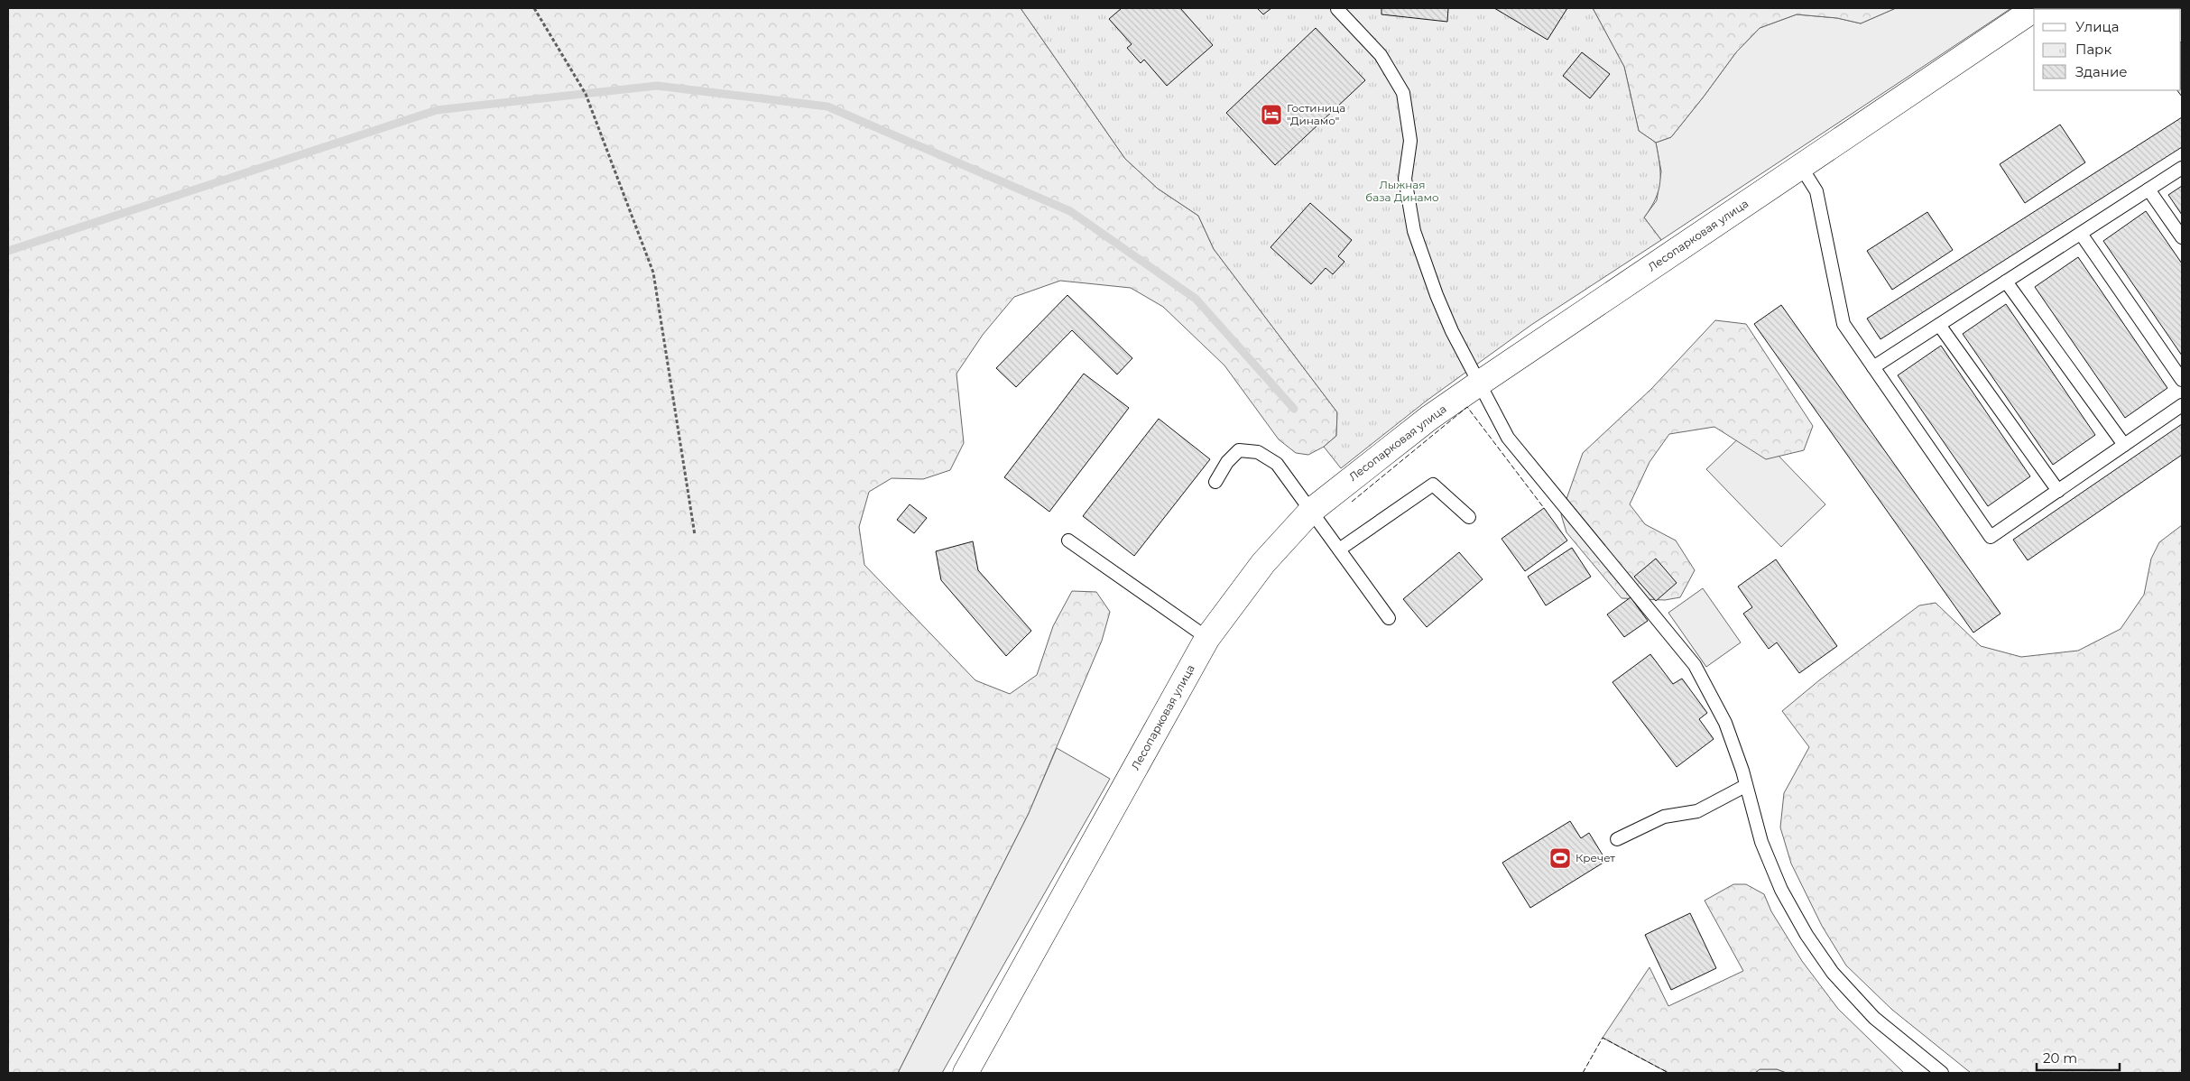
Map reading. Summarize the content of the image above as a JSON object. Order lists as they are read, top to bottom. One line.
{"streets":{"street":["Лесопарковая улица"]},"parks":["Лыжная база Динамо"],"places":{"hotel":["Гостиница \"Динамо\""],"sports":["Кречет"]},"legend":["Улица","Парк","Здание"],"scale_bar":"20 m"}
